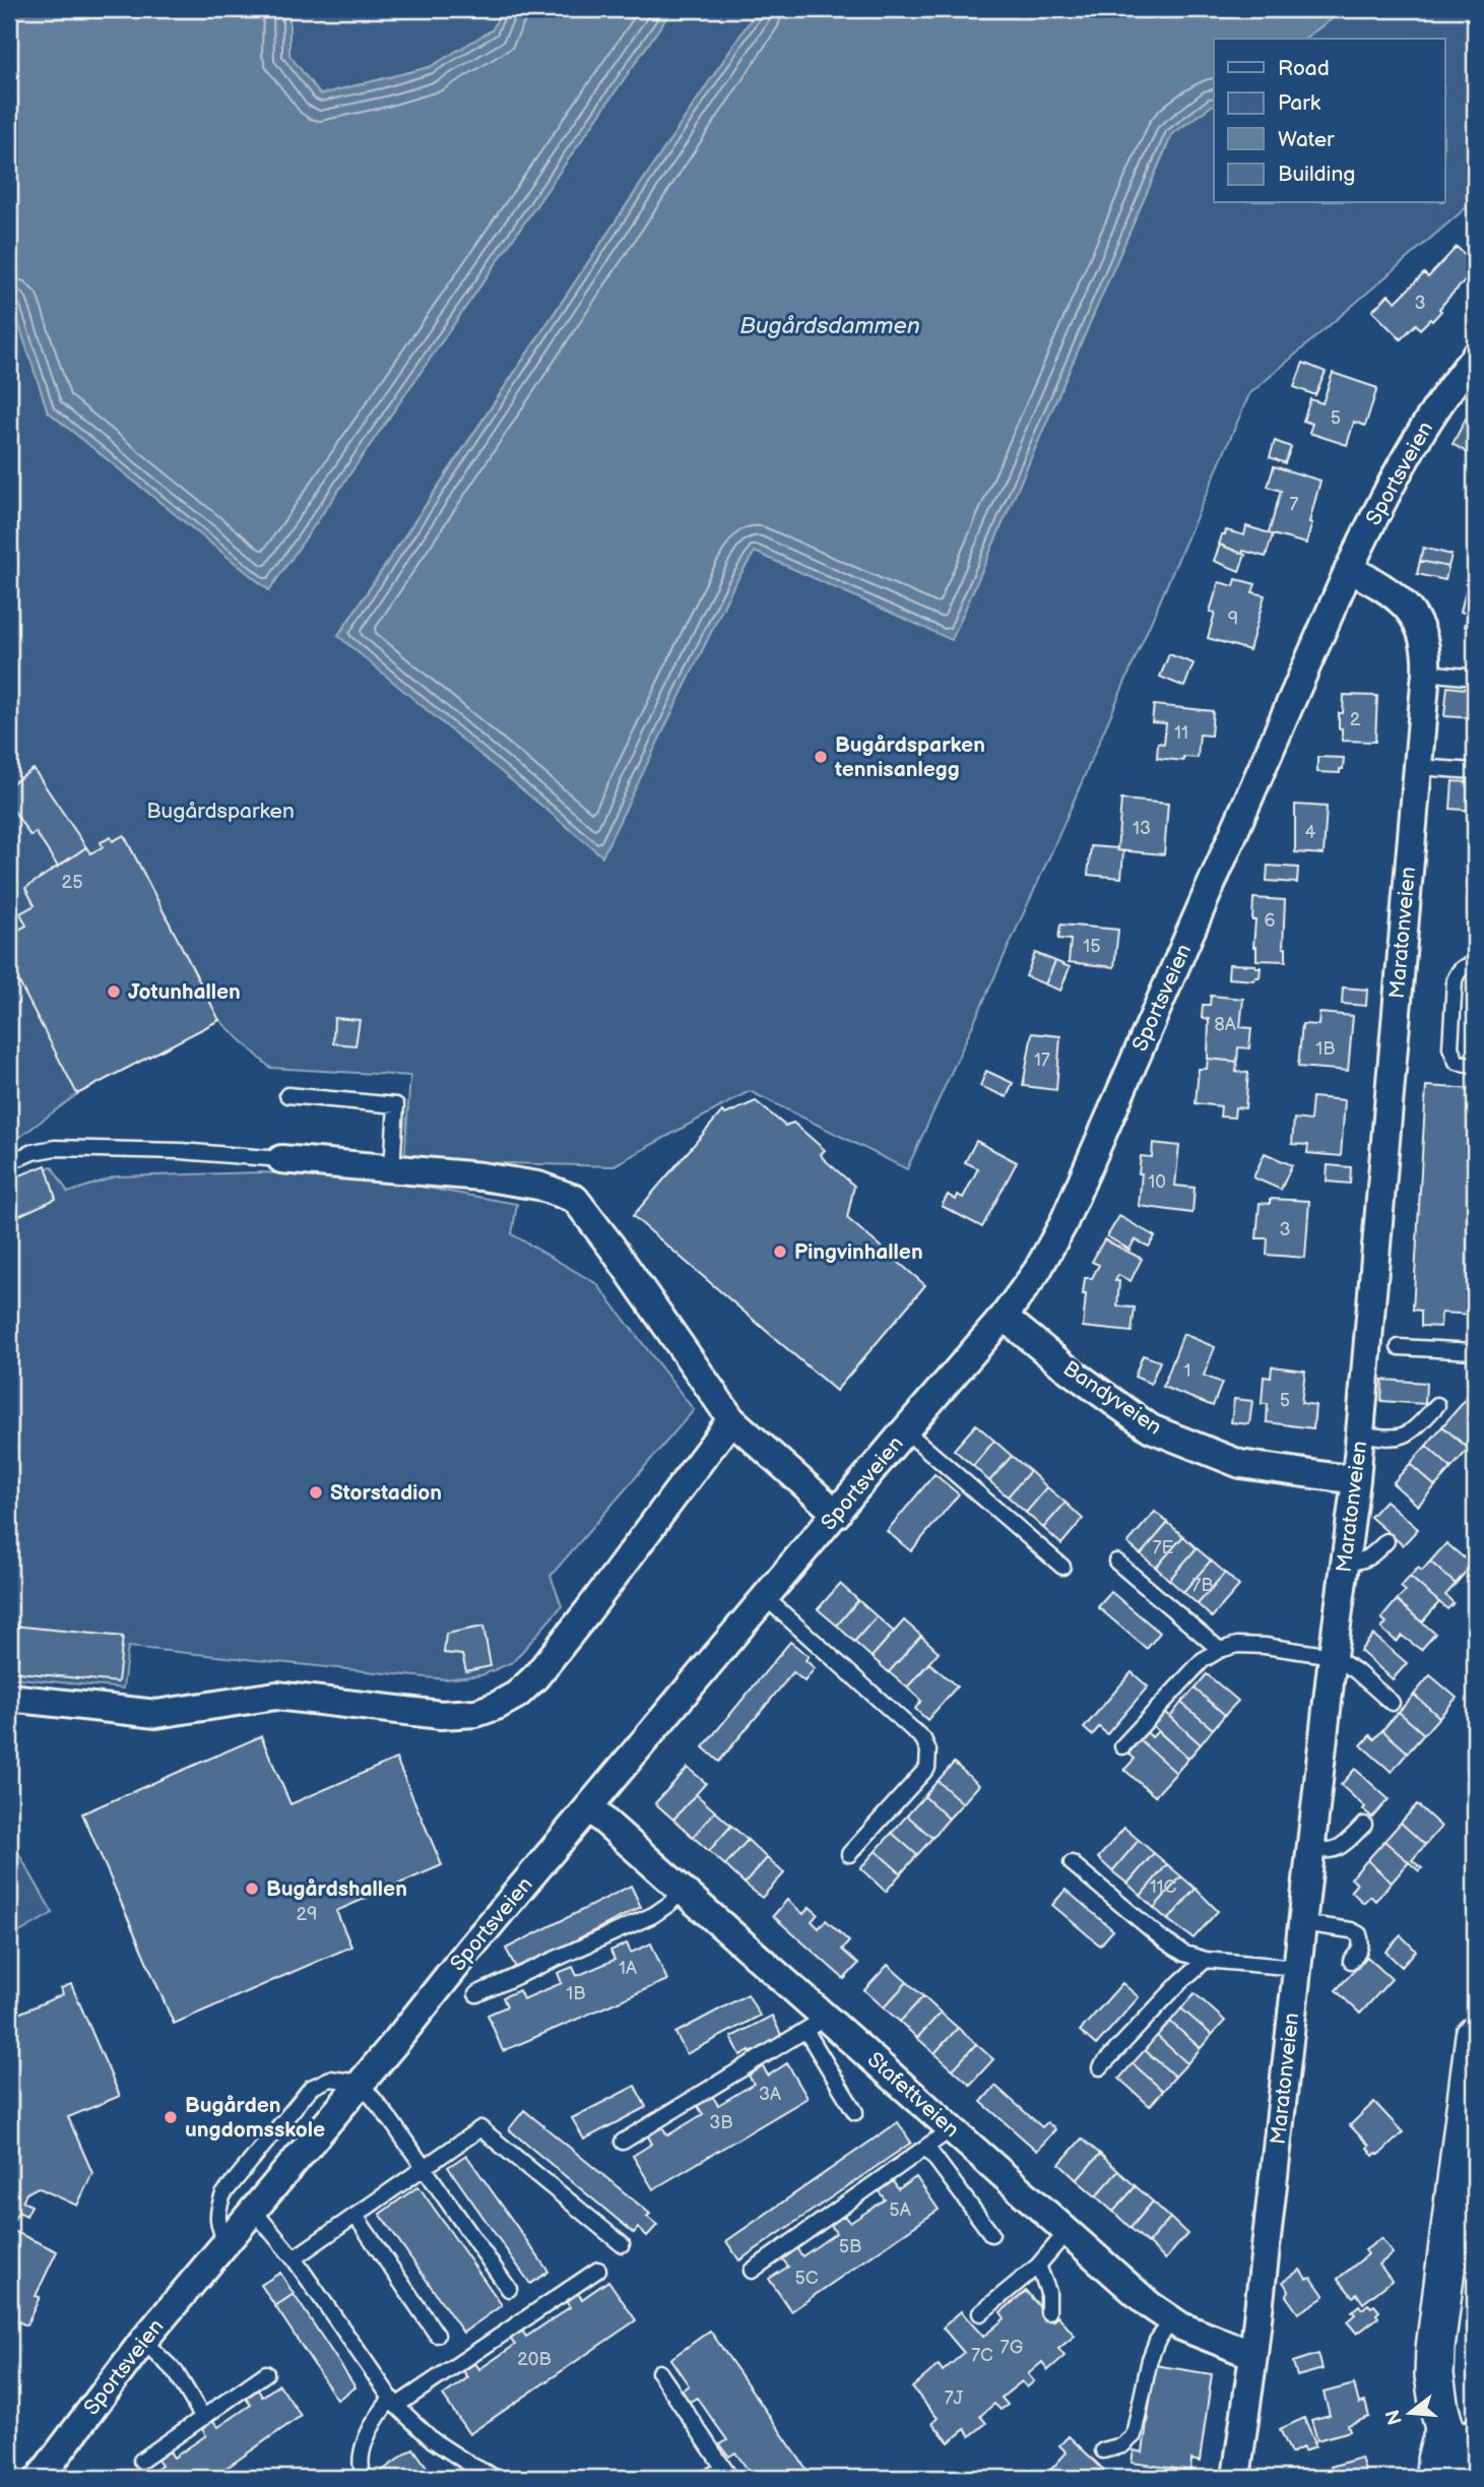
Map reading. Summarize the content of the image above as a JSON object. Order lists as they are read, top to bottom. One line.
{"streets":{"street":["Sportsveien","Maratonveien","Bandyveien","Stafettveien"]},"crossings":[["Sportsveien","Maratonveien"],["Sportsveien","Bandyveien"],["Sportsveien","Stafettveien"],["Maratonveien","Bandyveien"],["Maratonveien","Stafettveien"]],"water":["Bugårdsdammen"],"parks":["Bugårdsparken"],"places":["Bugårdsparken tennisanlegg","Jotunhallen","Pingvinhallen","Storstadion","Bugårdshallen","Bugården ungdomsskole"],"house_numbers":["3","5","7","9","2","11","13","4","25","6","15","8A","1B","17","10","3","1","5","7E","7B","11C","29","1A","1B","3A","3B","5A","5B","5C","7G","7C","20B","7J"],"legend":["Road","Park","Water","Building"],"north":"left"}
